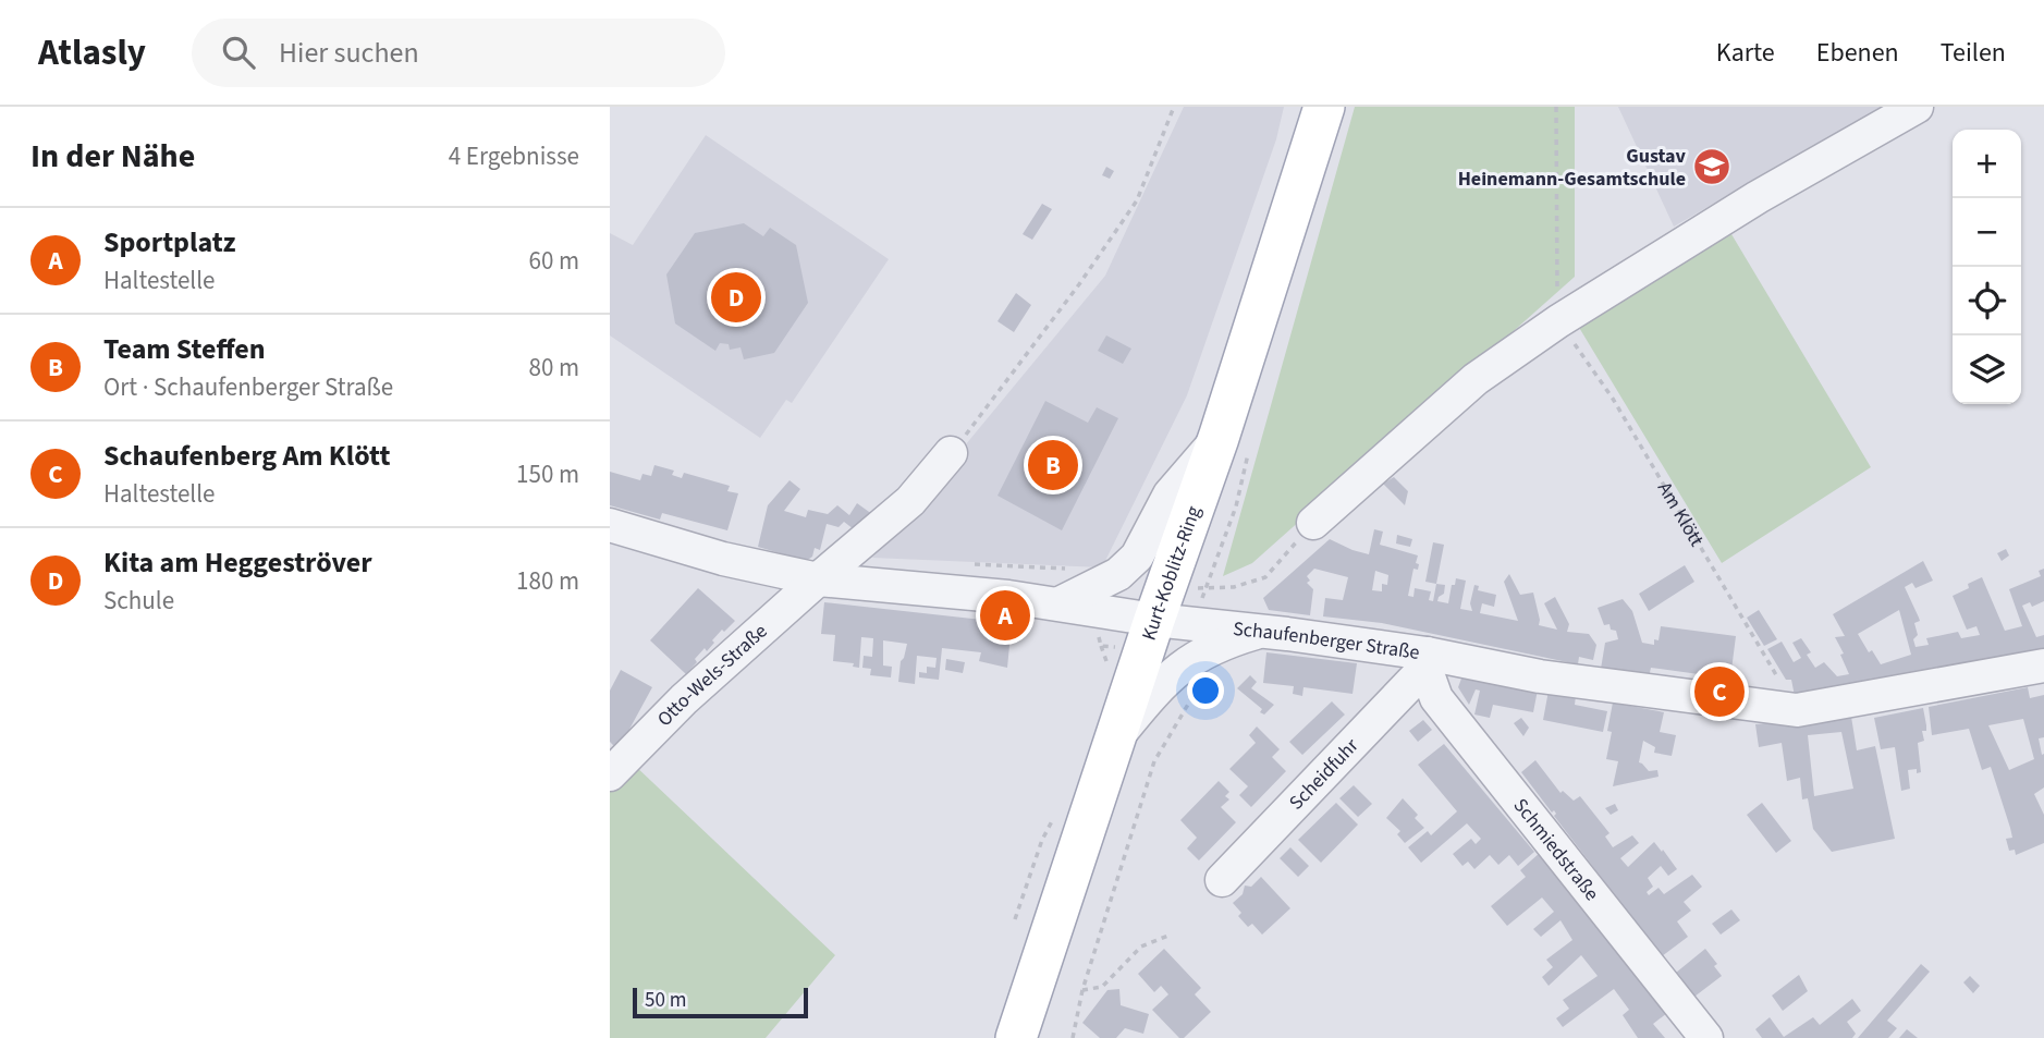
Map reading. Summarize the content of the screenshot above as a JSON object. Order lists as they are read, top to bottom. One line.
{"streets":{"main road":["Kurt-Koblitz-Ring"],"street":["Schaufenberger Straße","Otto-Wels-Straße","Scheidfuhr","Schmiedstraße"],"path":["Am Klött"]},"crossings":[["Am Klött","Schaufenberger Straße"],["Kurt-Koblitz-Ring","Schaufenberger Straße"],["Schaufenberger Straße","Otto-Wels-Straße"],["Schaufenberger Straße","Scheidfuhr"],["Schaufenberger Straße","Schmiedstraße"],["Scheidfuhr","Schmiedstraße"]],"places":{"school or university":["Gustav Heinemann-Gesamtschule"]},"scale_bar":"50 m","page":{"header":"Atlasly","search":"Hier suchen","nav":["Karte","Ebenen","Teilen"],"heading":["In der Nähe","4 Ergebnisse"],"map_buttons":["+","−"],"list":[{"mark":"A","name":"Sportplatz","note":"Haltestelle","value":"60 m"},{"mark":"B","name":"Team Steffen","note":"Ort · Schaufenberger Straße","value":"80 m"},{"mark":"C","name":"Schaufenberg Am Klött","note":"Haltestelle","value":"150 m"},{"mark":"D","name":"Kita am Heggeströver","note":"Schule","value":"180 m"}],"pins":["D","B","A","C"],"scale":"50 m"}}
